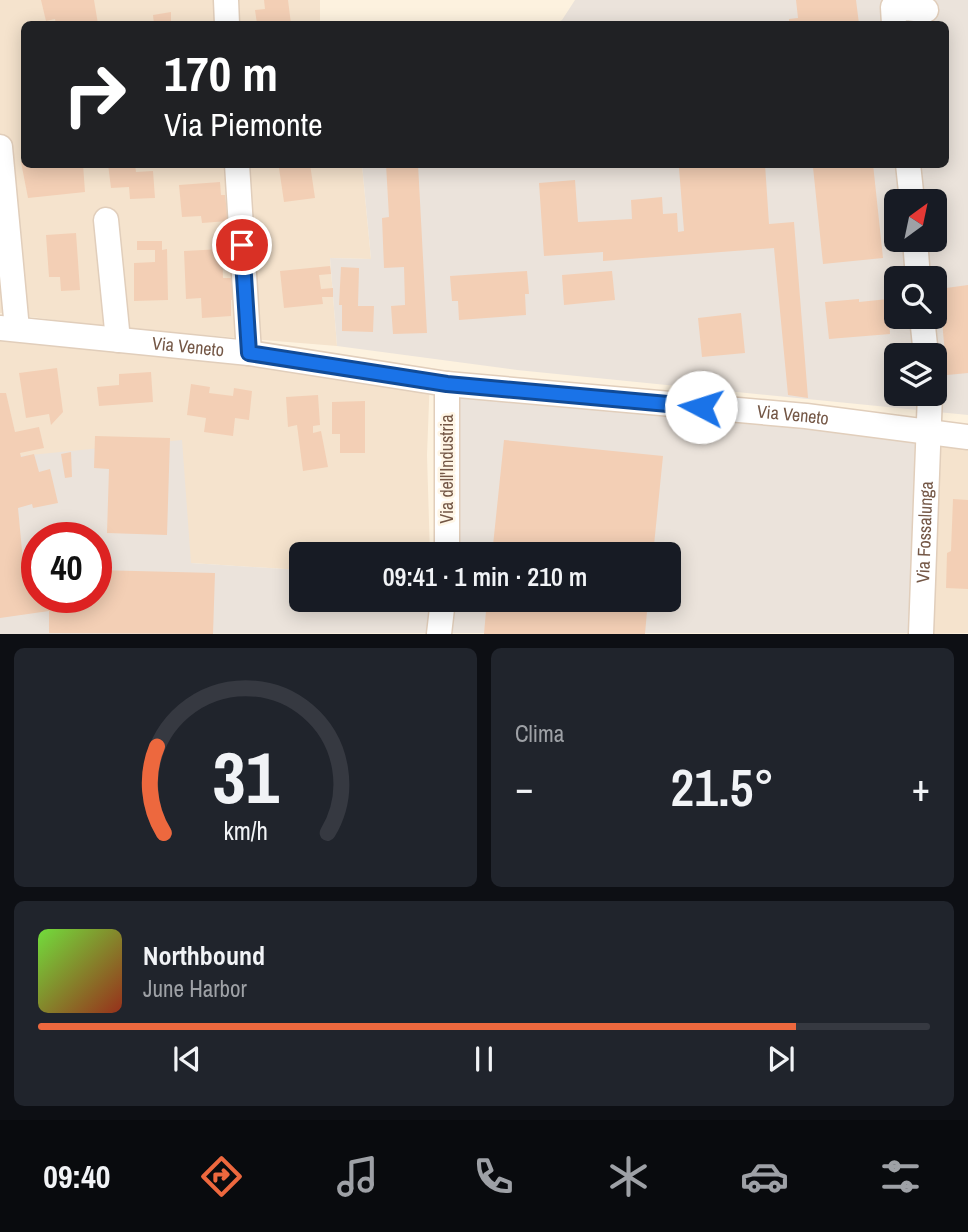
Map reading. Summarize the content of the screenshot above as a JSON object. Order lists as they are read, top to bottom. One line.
{"streets":{"street":["Via Veneto","Via dell'Industria","Via Fossalunga"]},"crossings":[["Via Veneto","Via dell'Industria"],["Via Veneto","Via Fossalunga"]],"north":"top right","page":{"turn":["170 m","Via Piemonte"],"limit":"40","trip":"09:41 · 1 min · 210 m","tile":"Clima","heat":["−","21.5°","+"],"song":["Northbound","June Harbor"],"tabs":"09:40","gauge":["31","km/h"]}}
